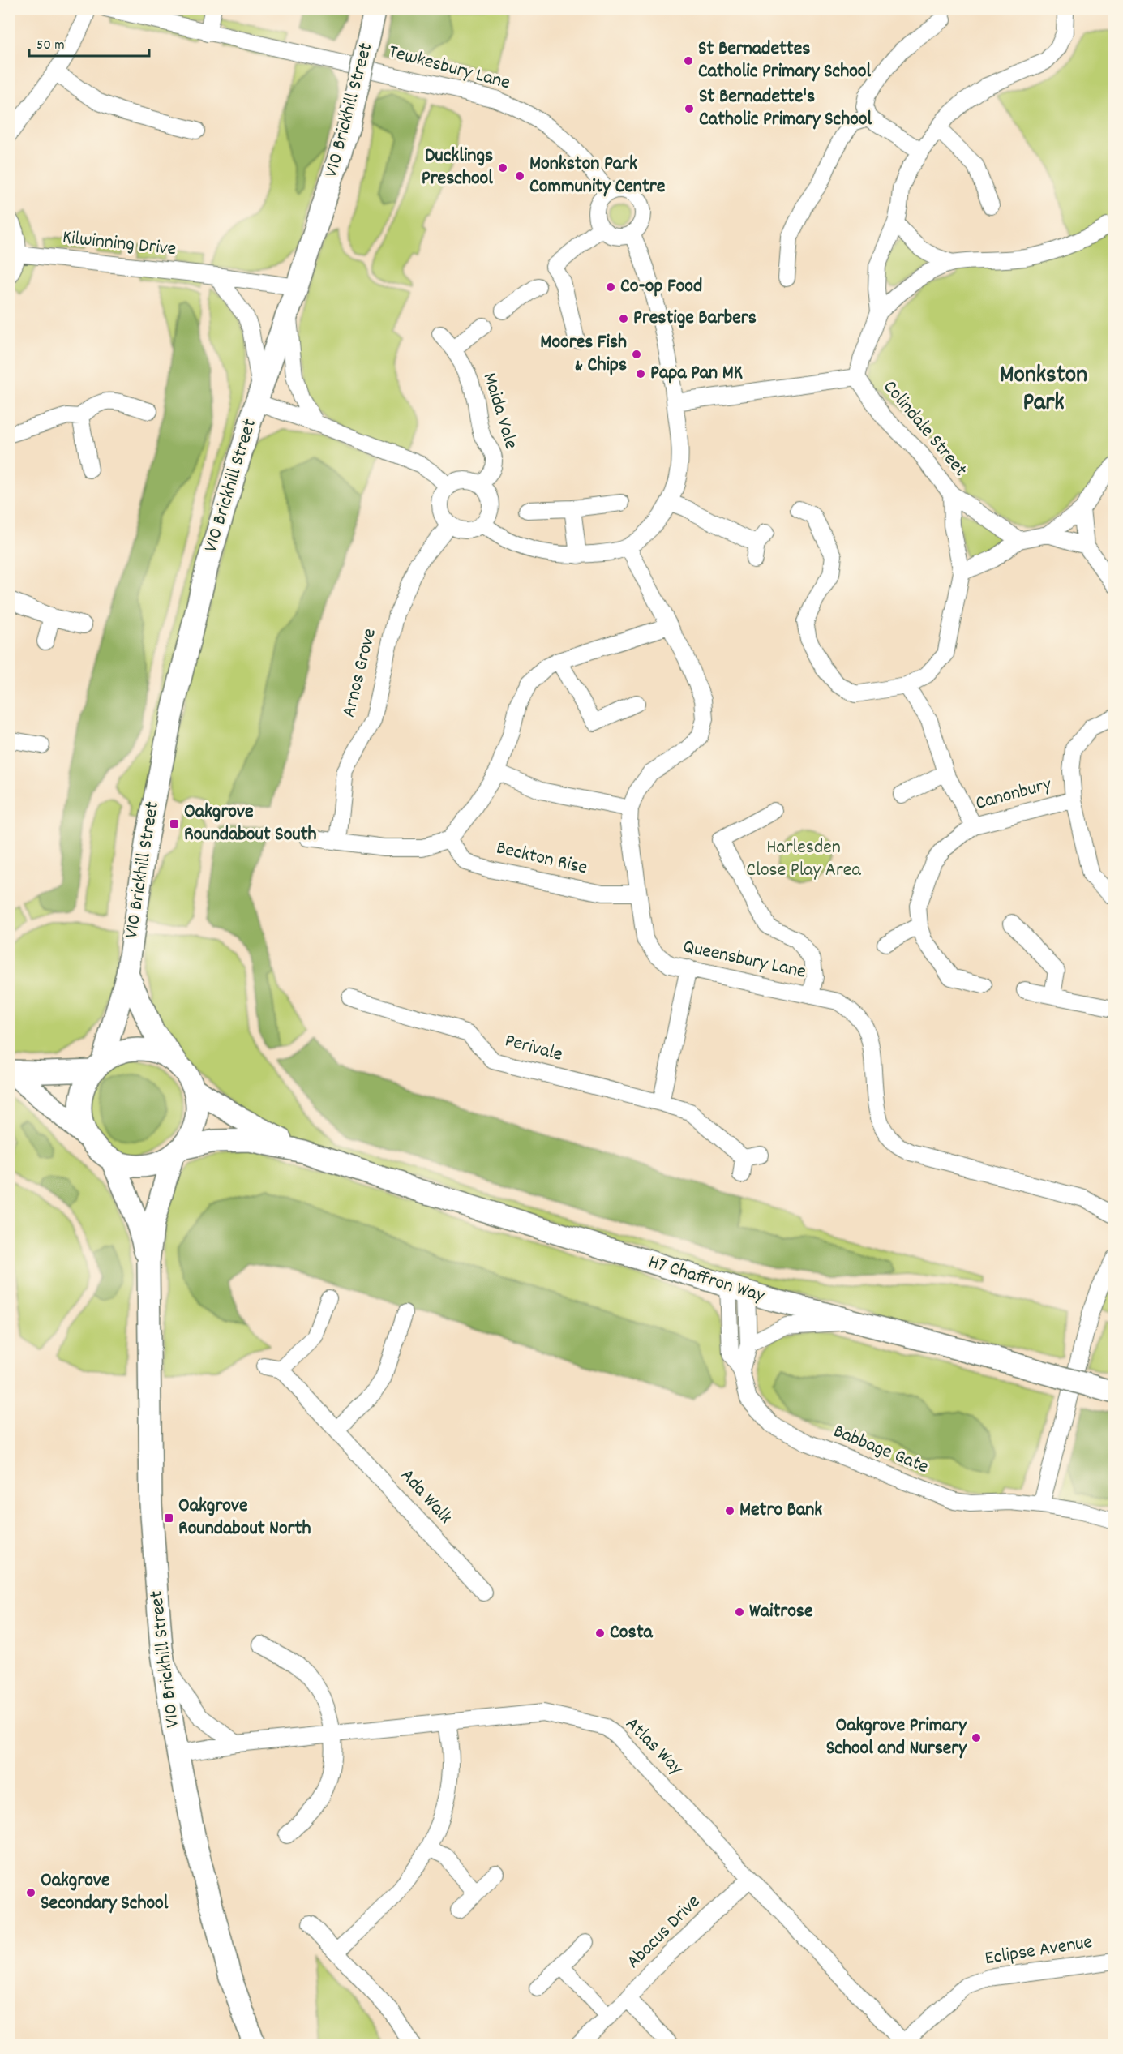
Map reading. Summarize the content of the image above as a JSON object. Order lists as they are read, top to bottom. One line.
{"streets":{"street":["Tewkesbury Lane","V10 Brickhill Street","Kilwinning Drive","Maida Vale","Colindale Street","Arnos Grove","Canonbury","Beckton Rise","Queensbury Lane","Perivale","H7 Chaffron Way","Babbage Gate","Ada Walk","Atlas Way","Abacus Drive","Eclipse Avenue"]},"crossings":[["V10 Brickhill Street","Kilwinning Drive"],["V10 Brickhill Street","H7 Chaffron Way"],["V10 Brickhill Street","Atlas Way"],["Maida Vale","Arnos Grove"],["Beckton Rise","Queensbury Lane"],["H7 Chaffron Way","Babbage Gate"],["Atlas Way","Abacus Drive"],["Atlas Way","Eclipse Avenue"]],"districts":["Monkston Park"],"parks":["Harlesden Close Play Area"],"places":{"other":["St Bernadettes Catholic Primary School","St Bernadette's Catholic Primary School","Ducklings Preschool","Monkston Park Community Centre","Co-op Food","Prestige Barbers","Moores Fish & Chips","Papa Pan MK","Metro Bank","Waitrose","Costa","Oakgrove Primary School and Nursery","Oakgrove Secondary School"],"transit":["Oakgrove Roundabout South","Oakgrove Roundabout North"]},"scale_bar":"50 m"}
